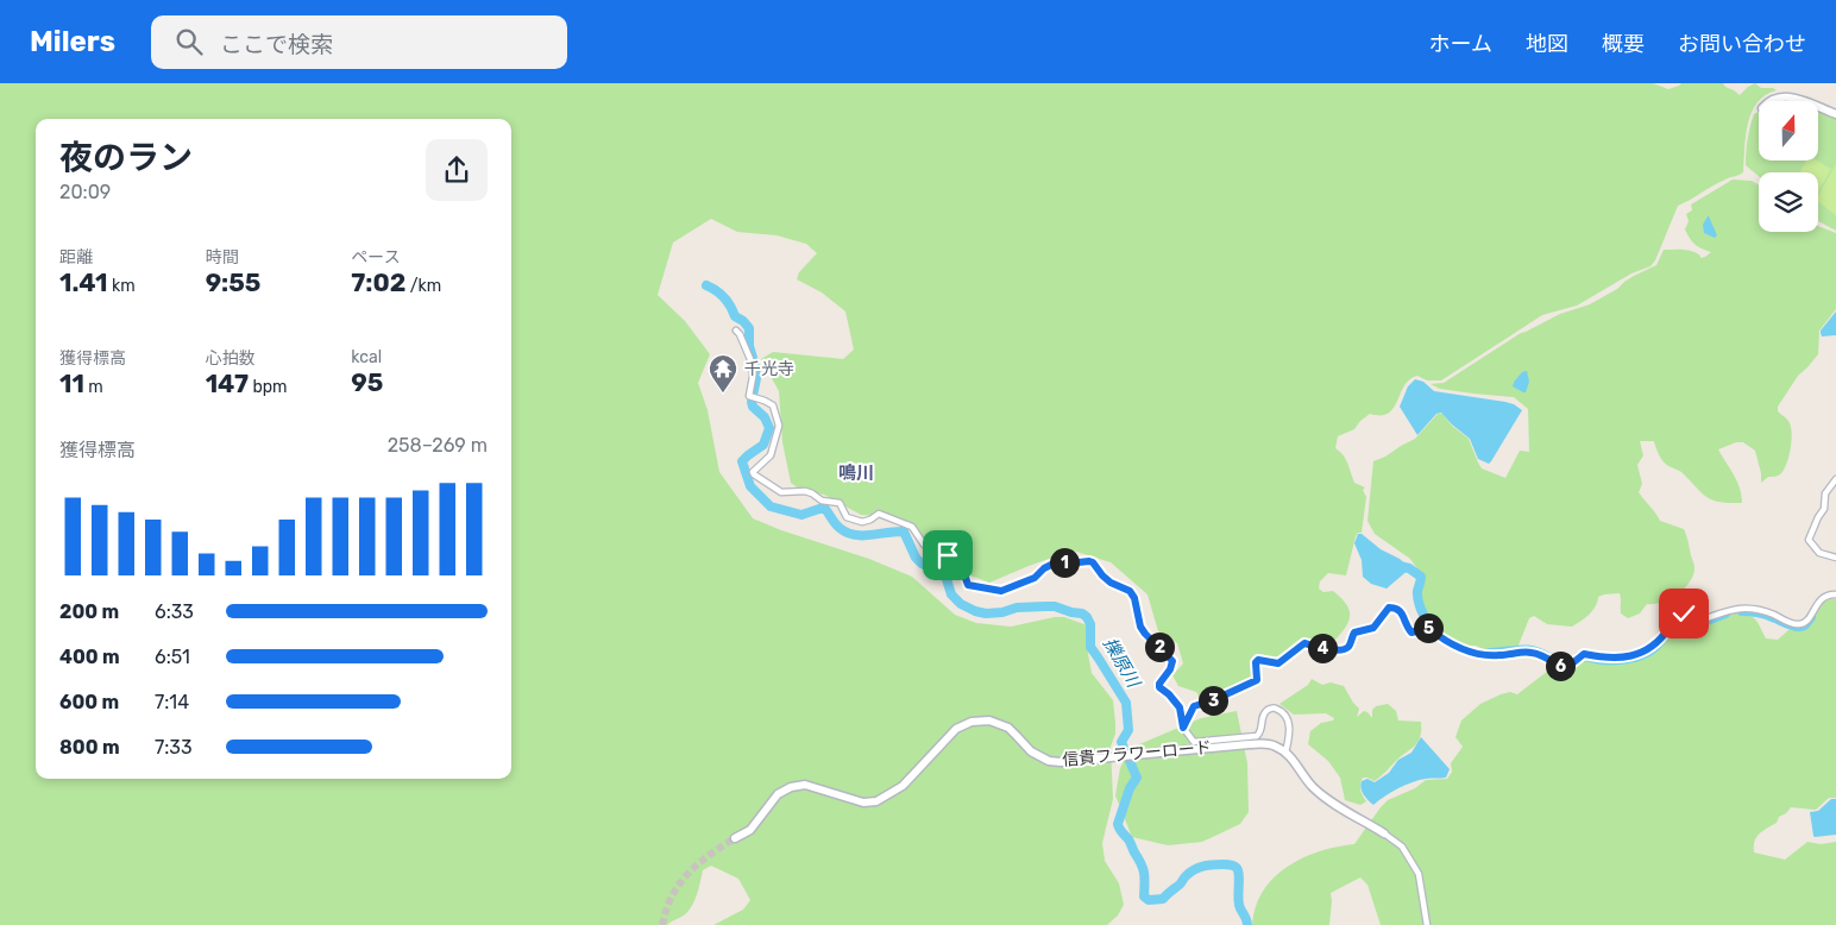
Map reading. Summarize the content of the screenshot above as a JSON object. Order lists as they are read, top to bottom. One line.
{"streets":{"street":["信貴フラワーロード"]},"districts":["鳴川"],"water":["擽原川"],"places":{"temple":["千光寺"]},"north":"top","page":{"header":"Milers","search":"ここで検索","nav":["ホーム","地図","概要","お問い合わせ"],"heading":["夜のラン","20:09"],"stats":[["距離","1.41 km"],["時間","9:55"],["ペース","7:02 /km"],["獲得標高","11 m"],["心拍数","147 bpm"],["kcal","95"]],"chart":["獲得標高","258–269 m"],"pins":["1","5","2","4","6","3"],"list":[{"name":"200 m","note":"6:33"},{"name":"400 m","note":"6:51"},{"name":"600 m","note":"7:14"},{"name":"800 m","note":"7:33"}]}}
